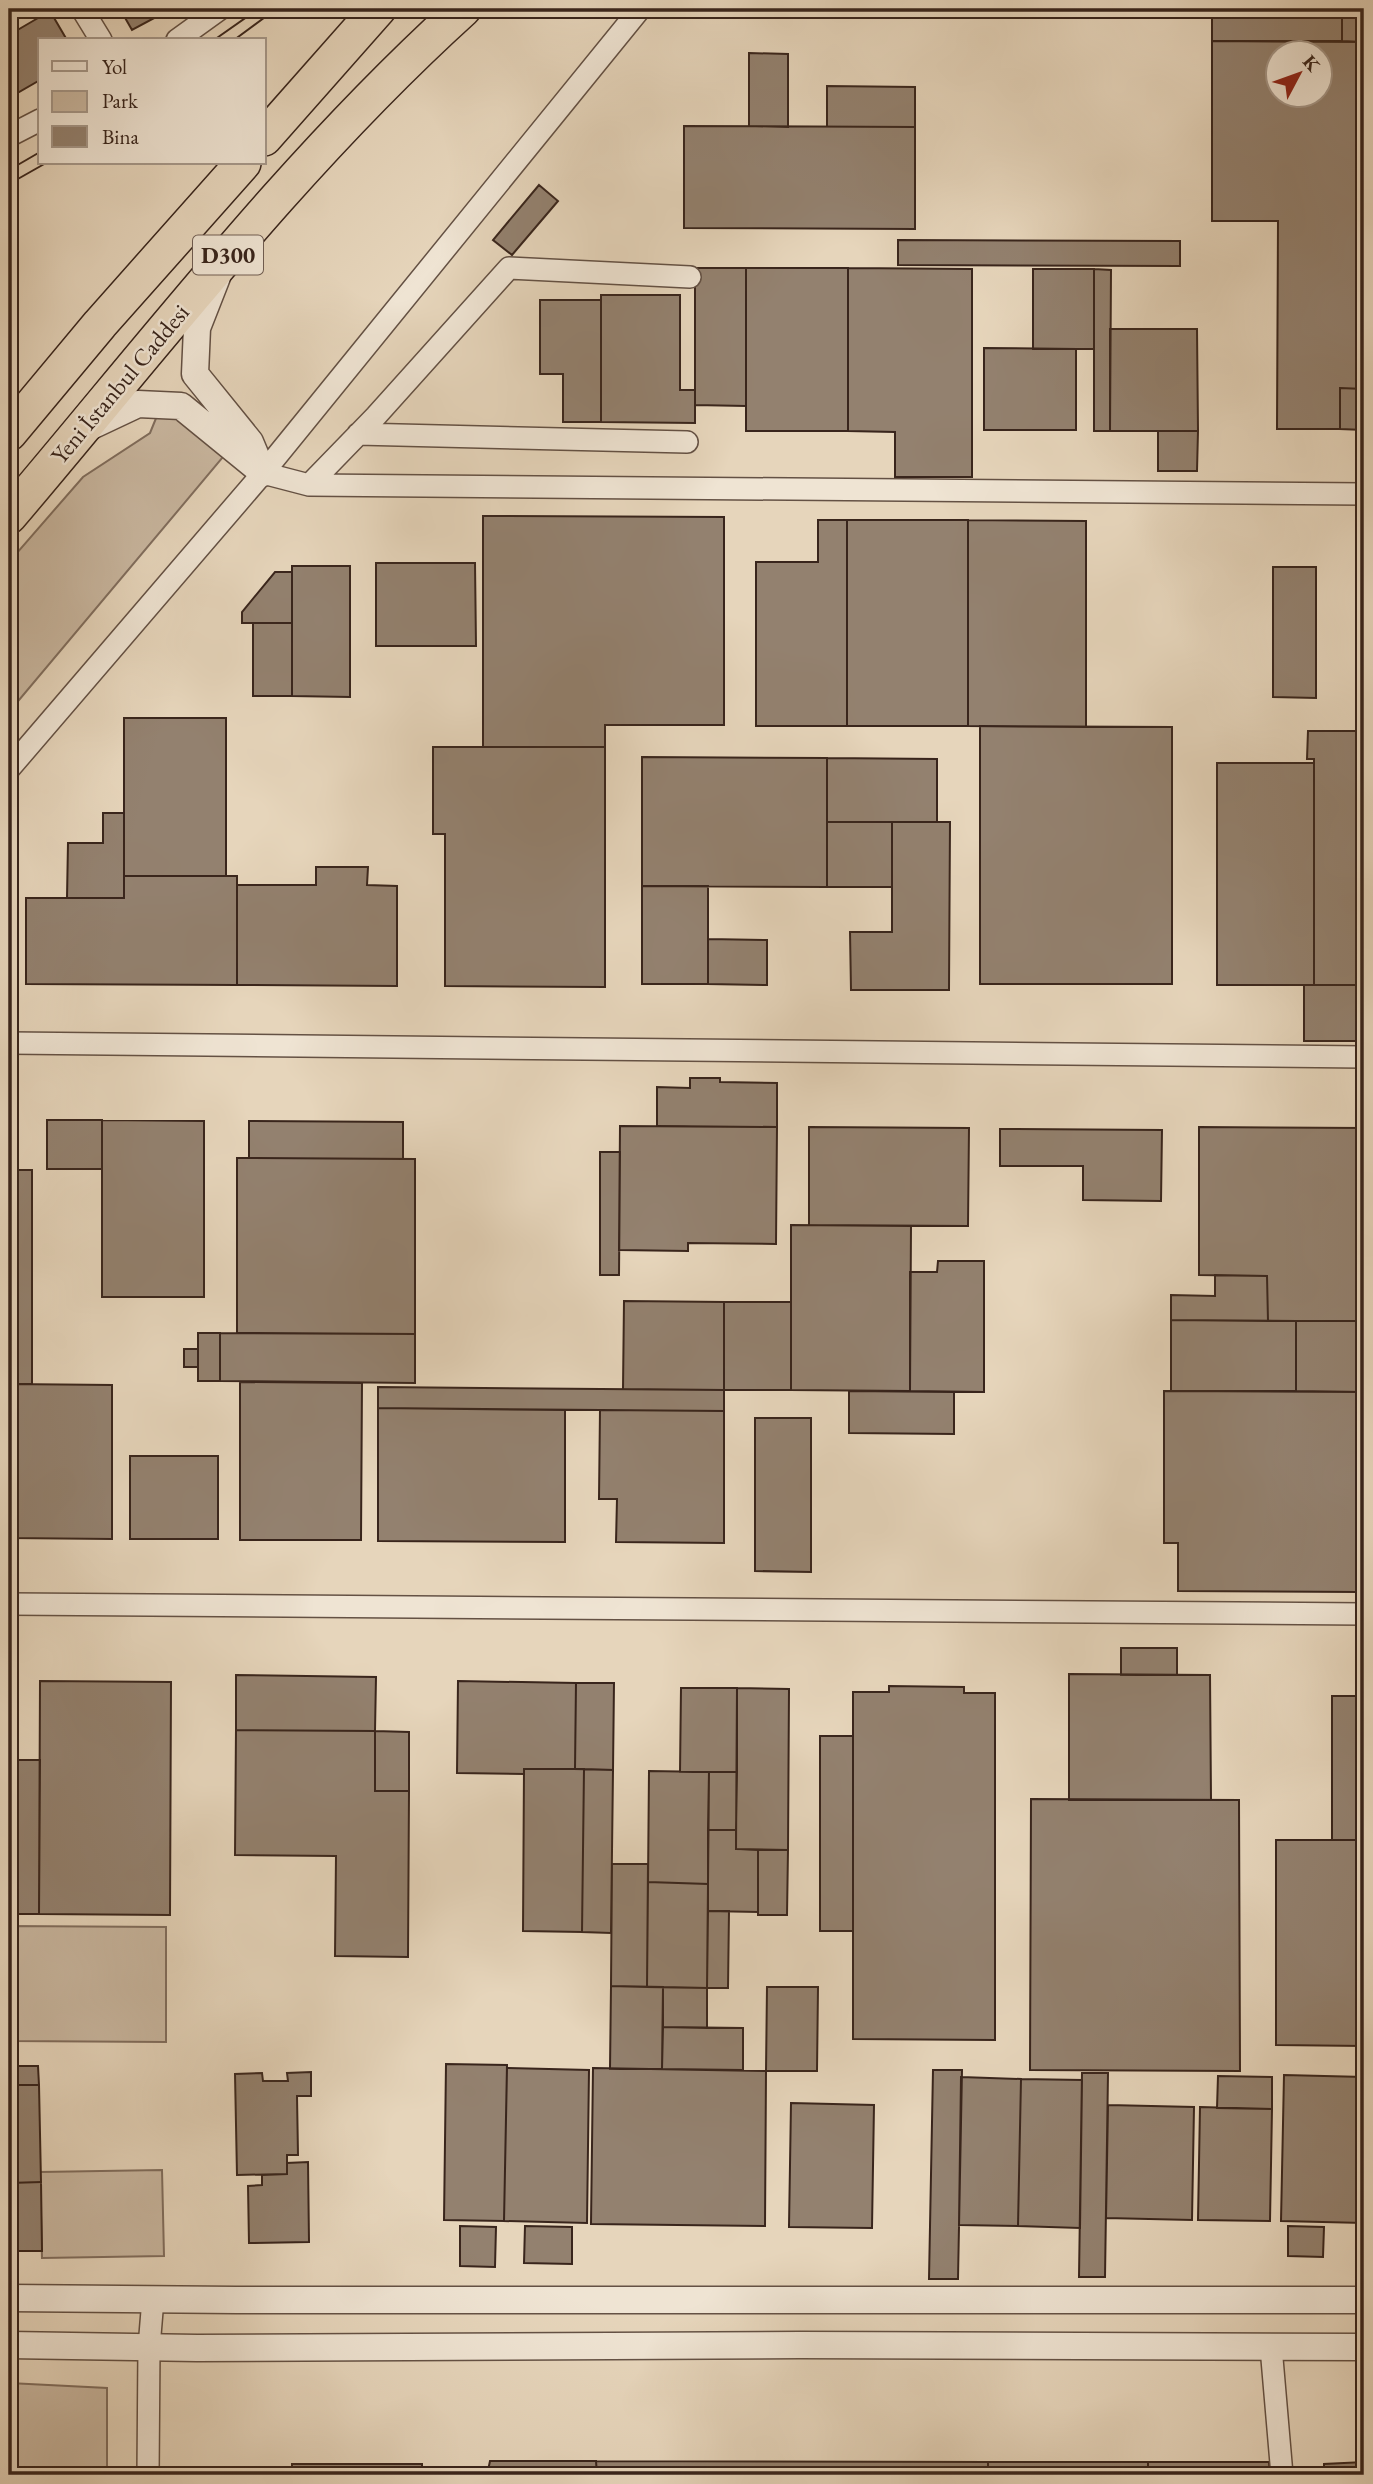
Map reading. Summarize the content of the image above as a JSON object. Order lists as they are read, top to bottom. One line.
{"streets":{"highway":["D300","Yeni İstanbul Caddesi"]},"legend":["Yol","Park","Bina"],"north":"top right"}
